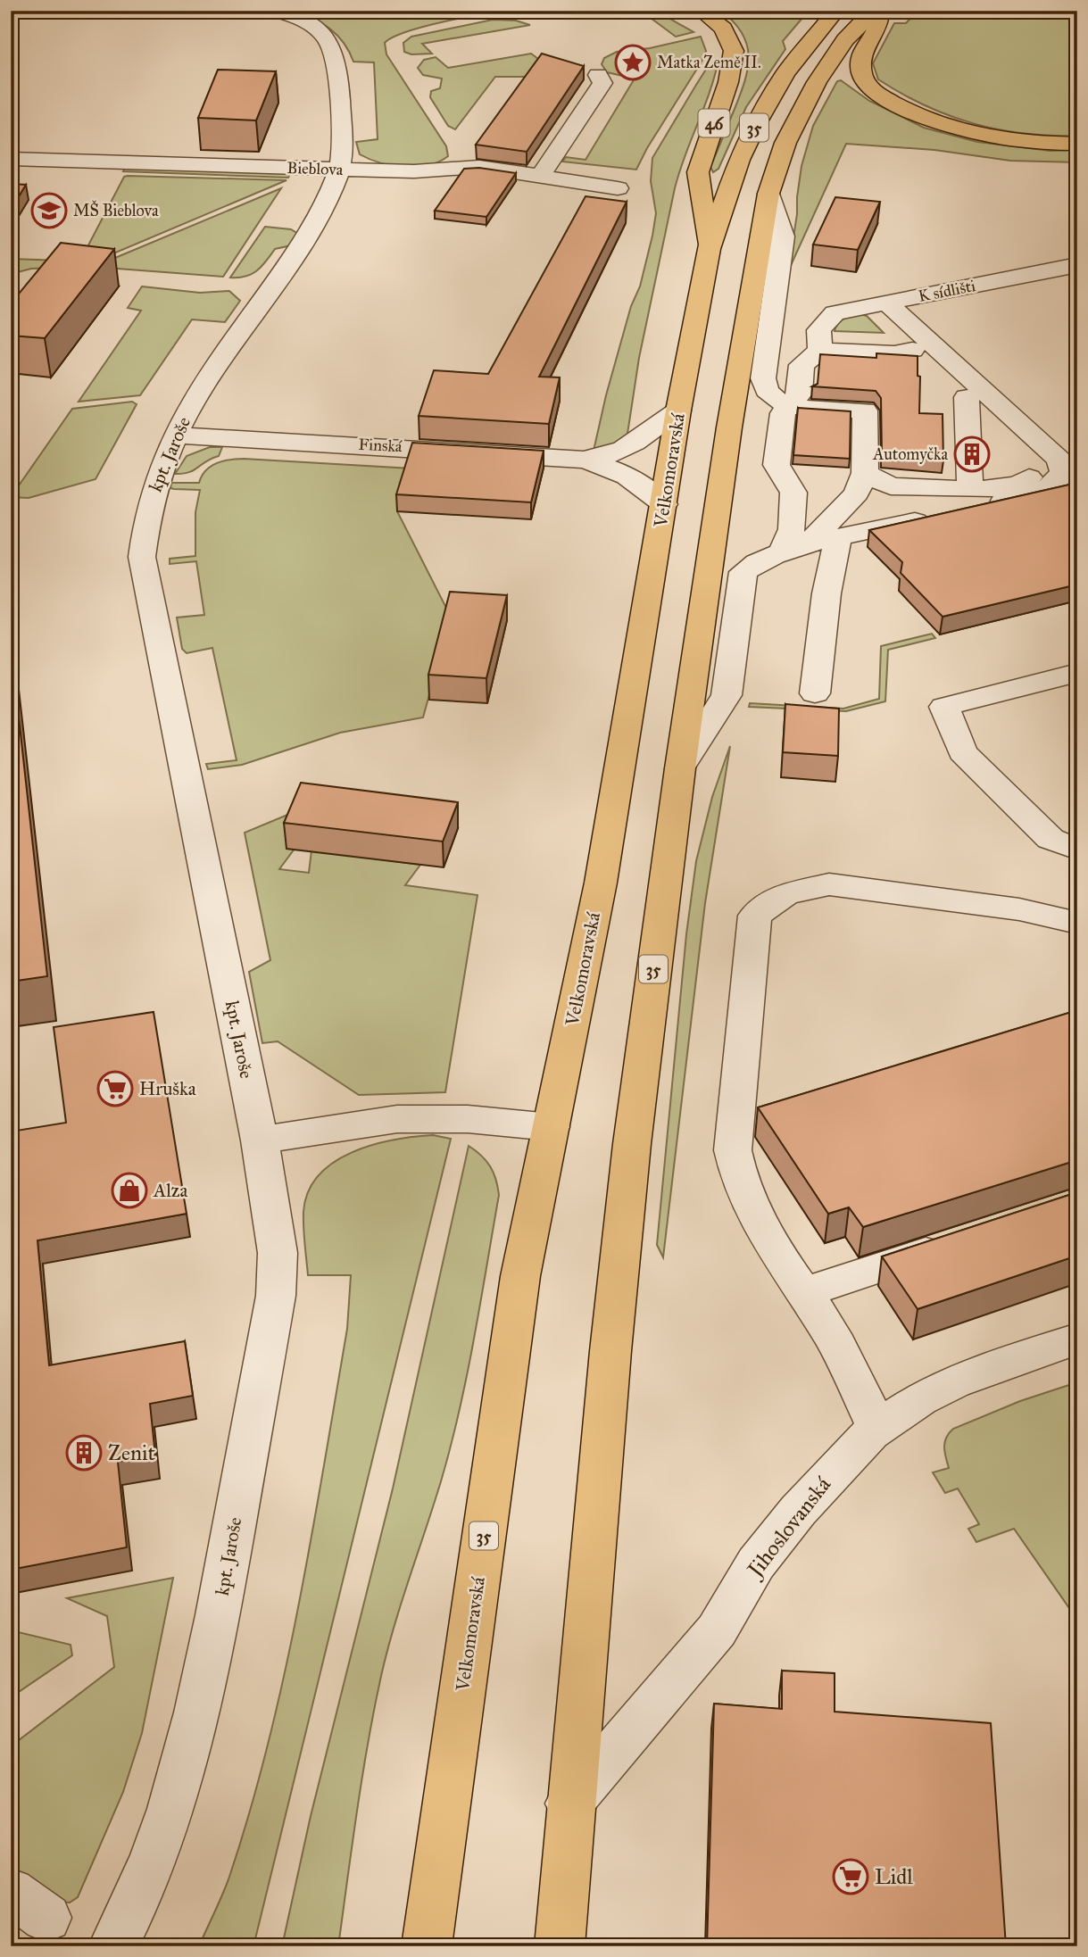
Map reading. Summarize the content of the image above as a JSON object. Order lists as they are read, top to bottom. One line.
{"streets":{"main road":["46","35","Velkomoravská"],"street":["Bieblova","K sídlišti","Finská","kpt. Jaroše","Jihoslovanská"]},"crossings":[["46","Velkomoravská"],["35","Velkomoravská"],["35","Jihoslovanská"],["Bieblova","kpt. Jaroše"],["Finská","kpt. Jaroše"],["Finská","Velkomoravská"]],"places":{"place":["Matka Země II."],"school or university":["MŠ Bieblova"],"building":["Automyčka","Zenit"],"supermarket":["Hruška","Lidl"],"shop":["Alza"]}}
